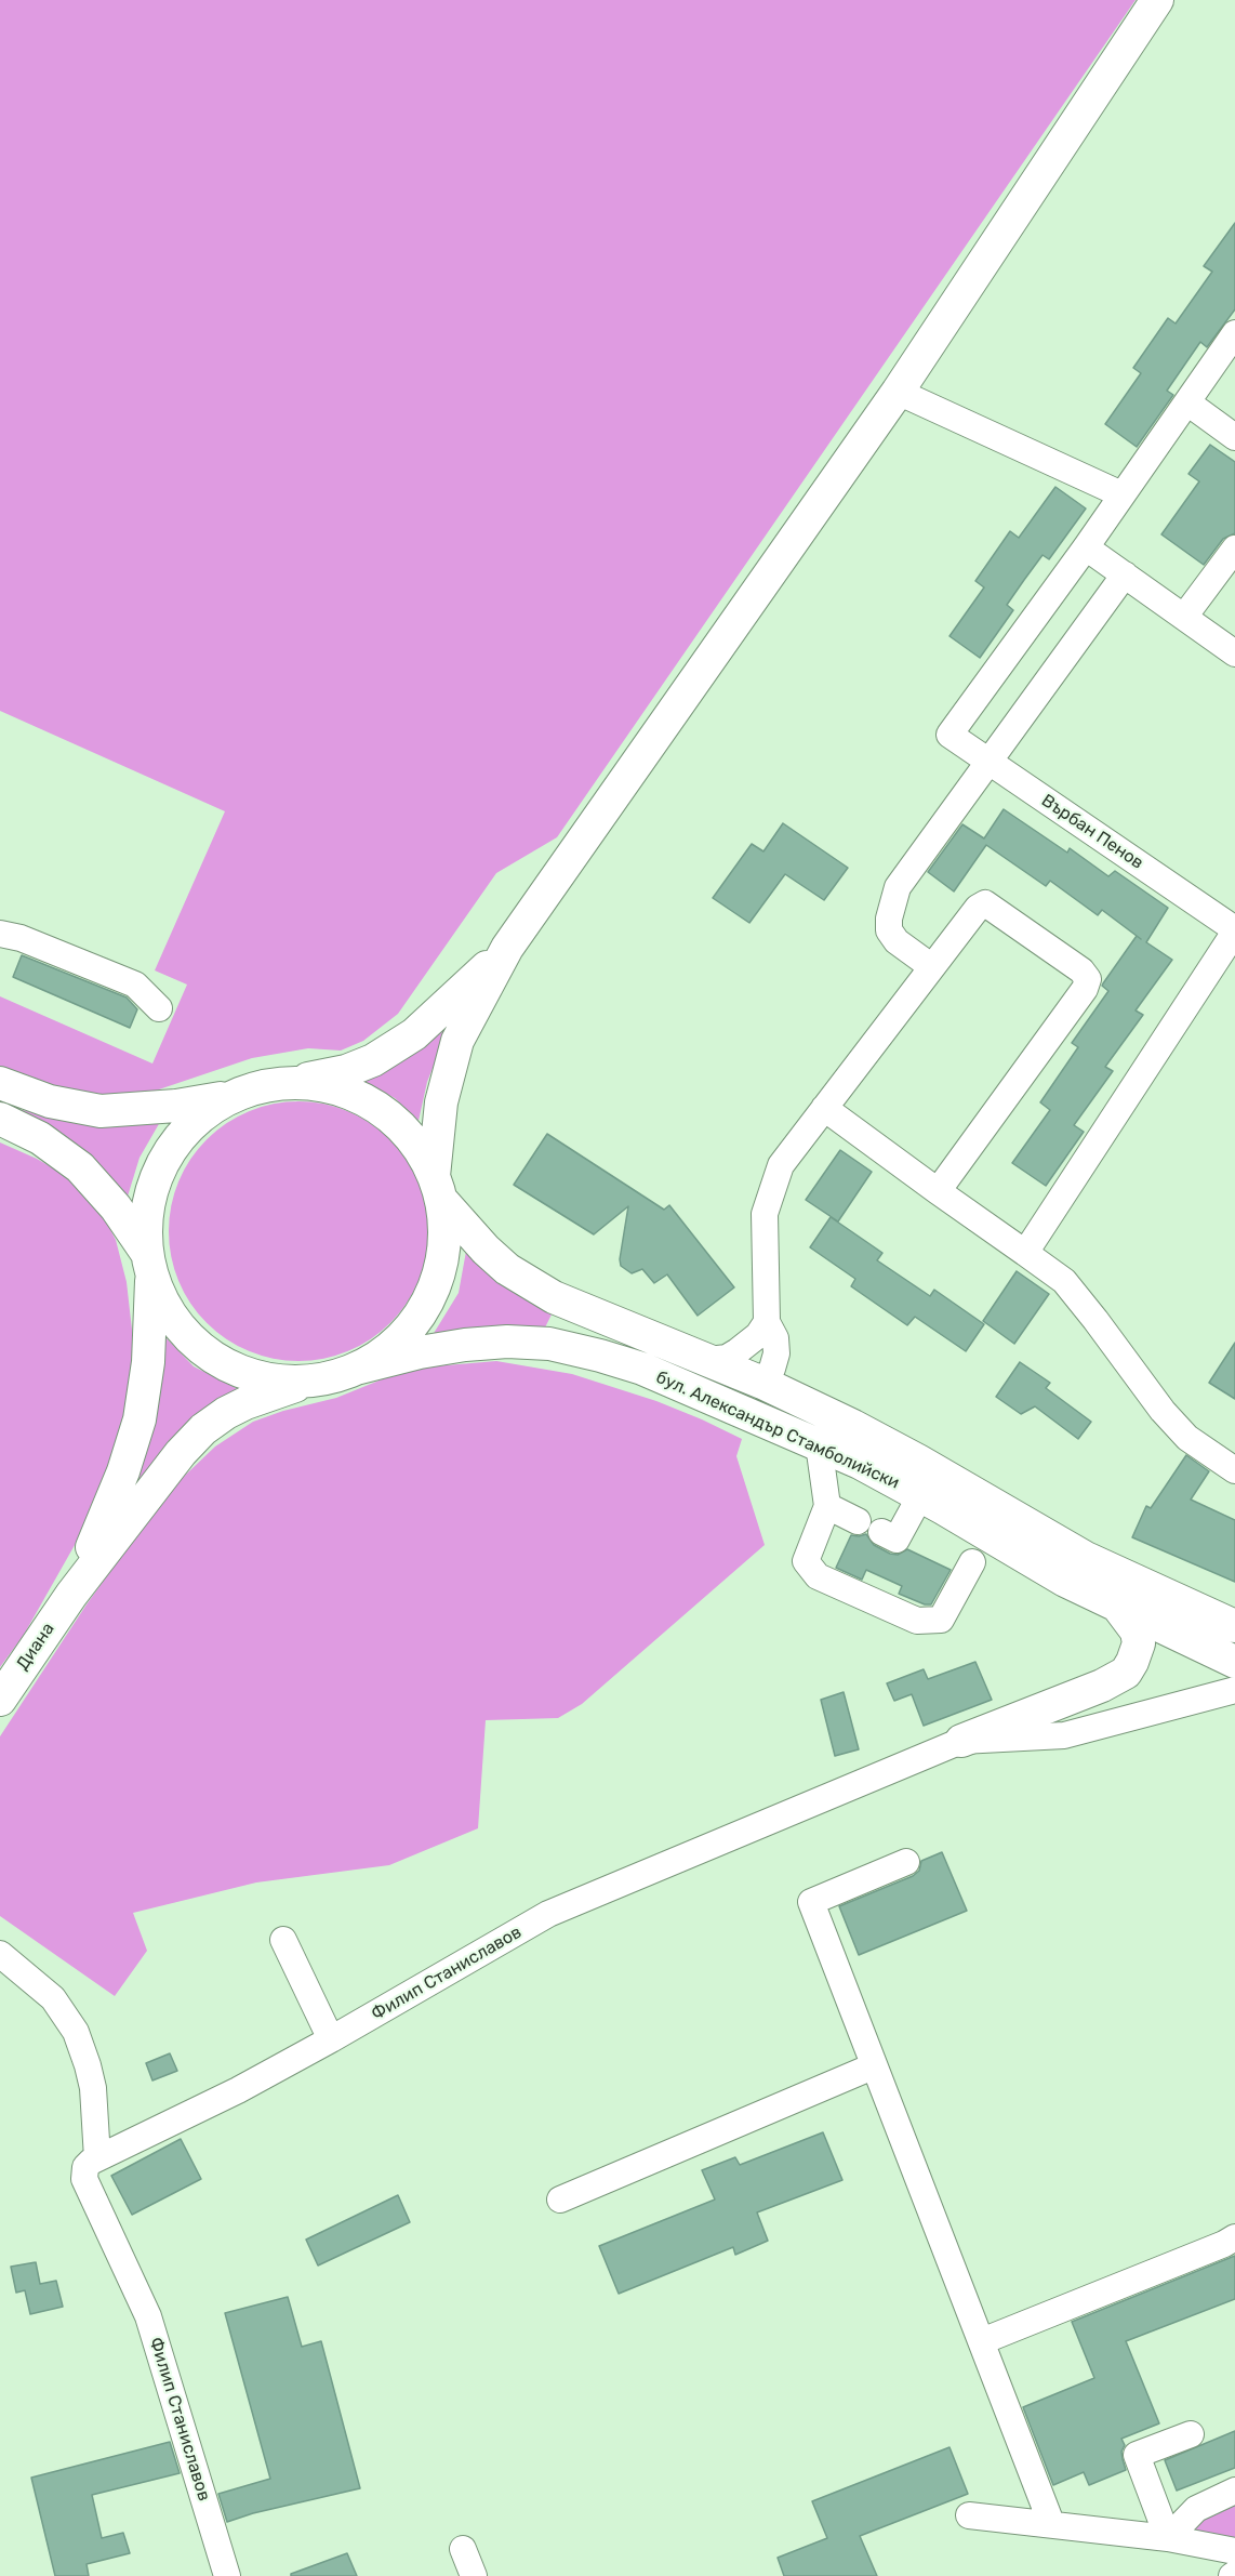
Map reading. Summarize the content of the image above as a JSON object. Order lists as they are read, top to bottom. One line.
{"streets":{"main road":["бул. Александър Стамболийски","Диана"],"street":["Върбан Пенов","Филип Станиславов"]}}
